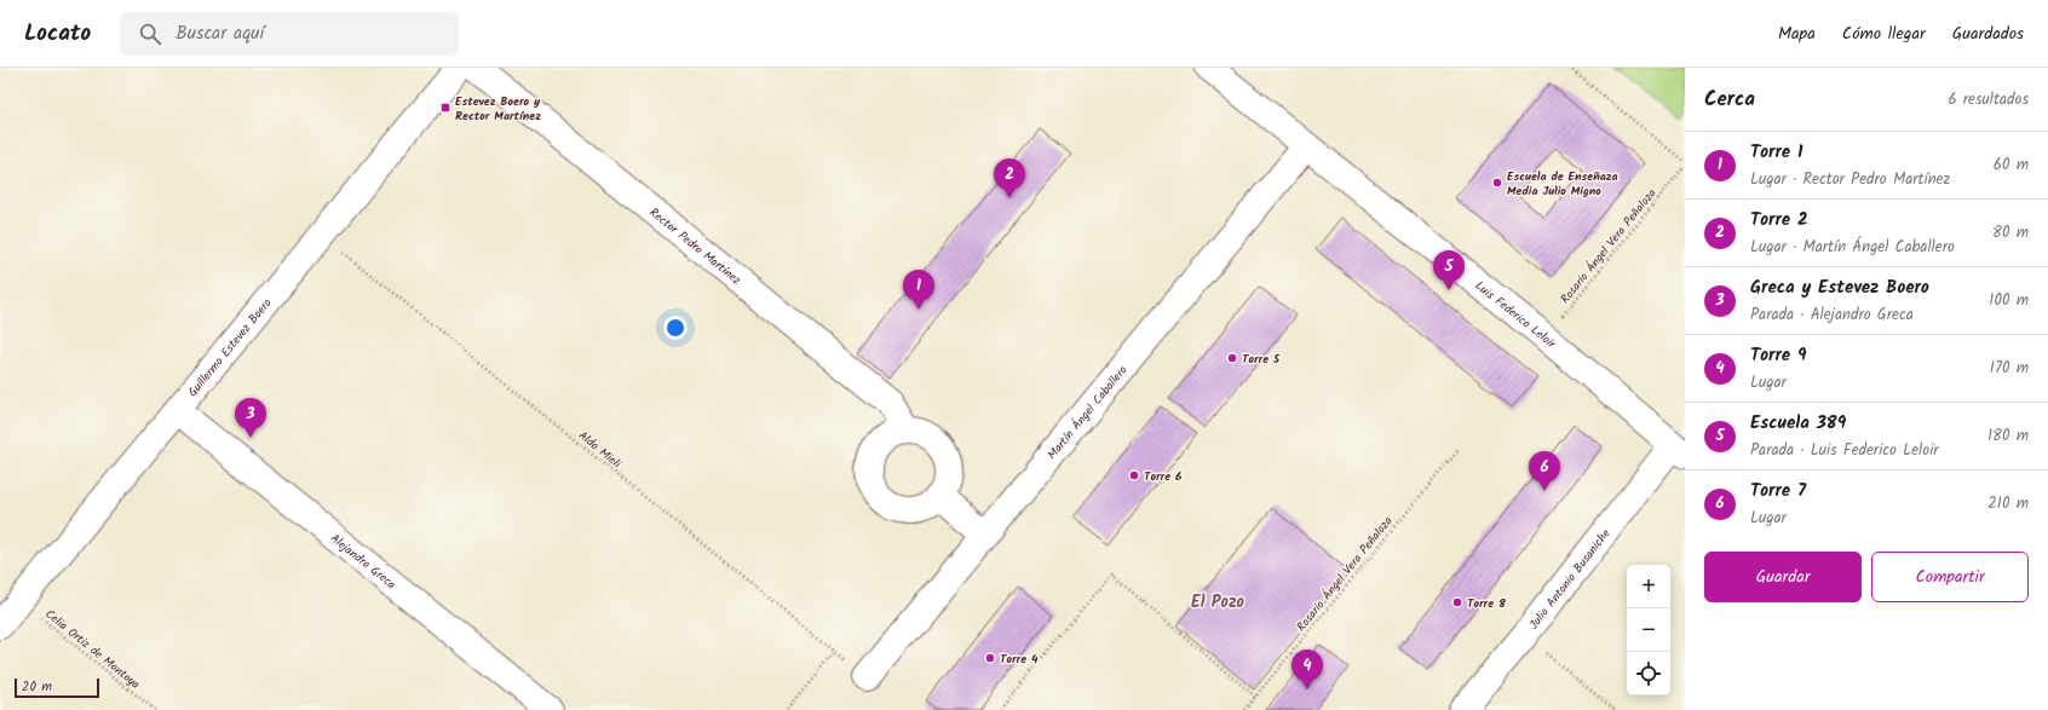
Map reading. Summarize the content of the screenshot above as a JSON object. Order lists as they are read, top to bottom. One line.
{"streets":{"street":["Rector Pedro Martínez","Luis Federico Leloir","Guillermo Estevez Boero","Martín Ángel Caballero","Alejandro Greca","Julio Antonio Busaniche"],"path":["Rosario Ángel Vera Peñaloza","Aldo Mieli","Celia Ortiz de Montoya"]},"crossings":[["Rosario Ángel Vera Peñaloza","Luis Federico Leloir"],["Luis Federico Leloir","Martín Ángel Caballero"],["Luis Federico Leloir","Julio Antonio Busaniche"],["Guillermo Estevez Boero","Aldo Mieli"],["Guillermo Estevez Boero","Alejandro Greca"],["Guillermo Estevez Boero","Celia Ortiz de Montoya"],["Martín Ángel Caballero","Aldo Mieli"]],"districts":["El Pozo"],"places":{"transit":["Estevez Boero y Rector Martínez"],"other":["Escuela de Enseñaza Media Julio Migno","Torre 5","Torre 6","Torre 8","Torre 4"]},"scale_bar":"20 m","page":{"header":"Locato","search":"Buscar aquí","nav":["Mapa","Cómo llegar","Guardados"],"heading":["Cerca","6 resultados"],"list":[{"mark":"1","name":"Torre 1","note":"Lugar · Rector Pedro Martínez","value":"60 m"},{"mark":"2","name":"Torre 2","note":"Lugar · Martín Ángel Caballero","value":"80 m"},{"mark":"3","name":"Greca y Estevez Boero","note":"Parada · Alejandro Greca","value":"100 m"},{"mark":"4","name":"Torre 9","note":"Lugar","value":"170 m"},{"mark":"5","name":"Escuela 389","note":"Parada · Luis Federico Leloir","value":"180 m"},{"mark":"6","name":"Torre 7","note":"Lugar","value":"210 m"}],"pins":["2","5","1","3","6","4"],"buttons":["Guardar","Compartir"],"map_buttons":["+","−"],"scale":"20 m"}}
